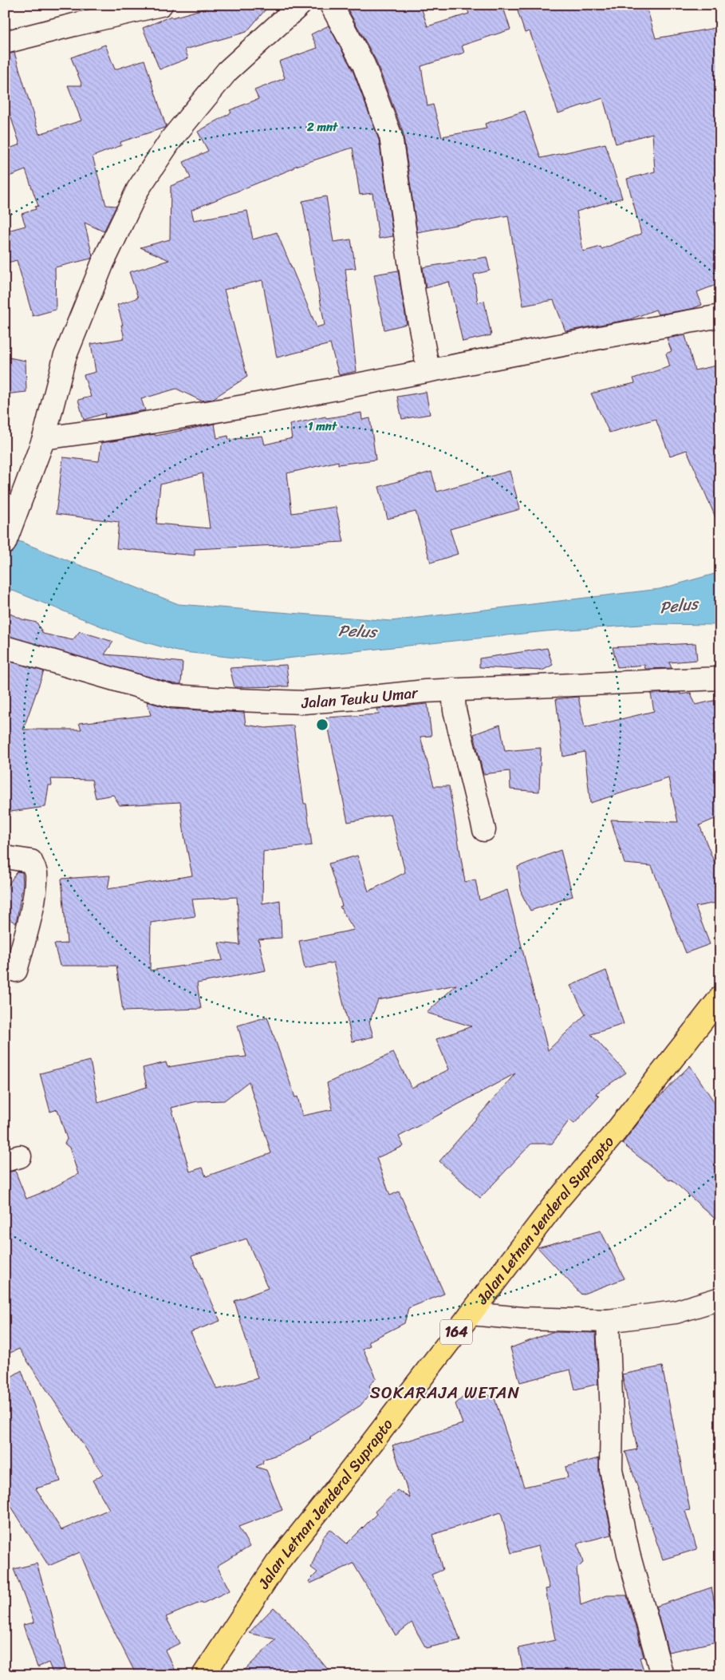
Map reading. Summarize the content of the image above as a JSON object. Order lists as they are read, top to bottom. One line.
{"streets":{"main road":["Jalan Letnan Jenderal Suprapto","164"],"street":["Jalan Teuku Umar"]},"districts":["SOKARAJA WETAN"],"water":["Pelus"],"rings":["2 mnt","1 mnt"]}
